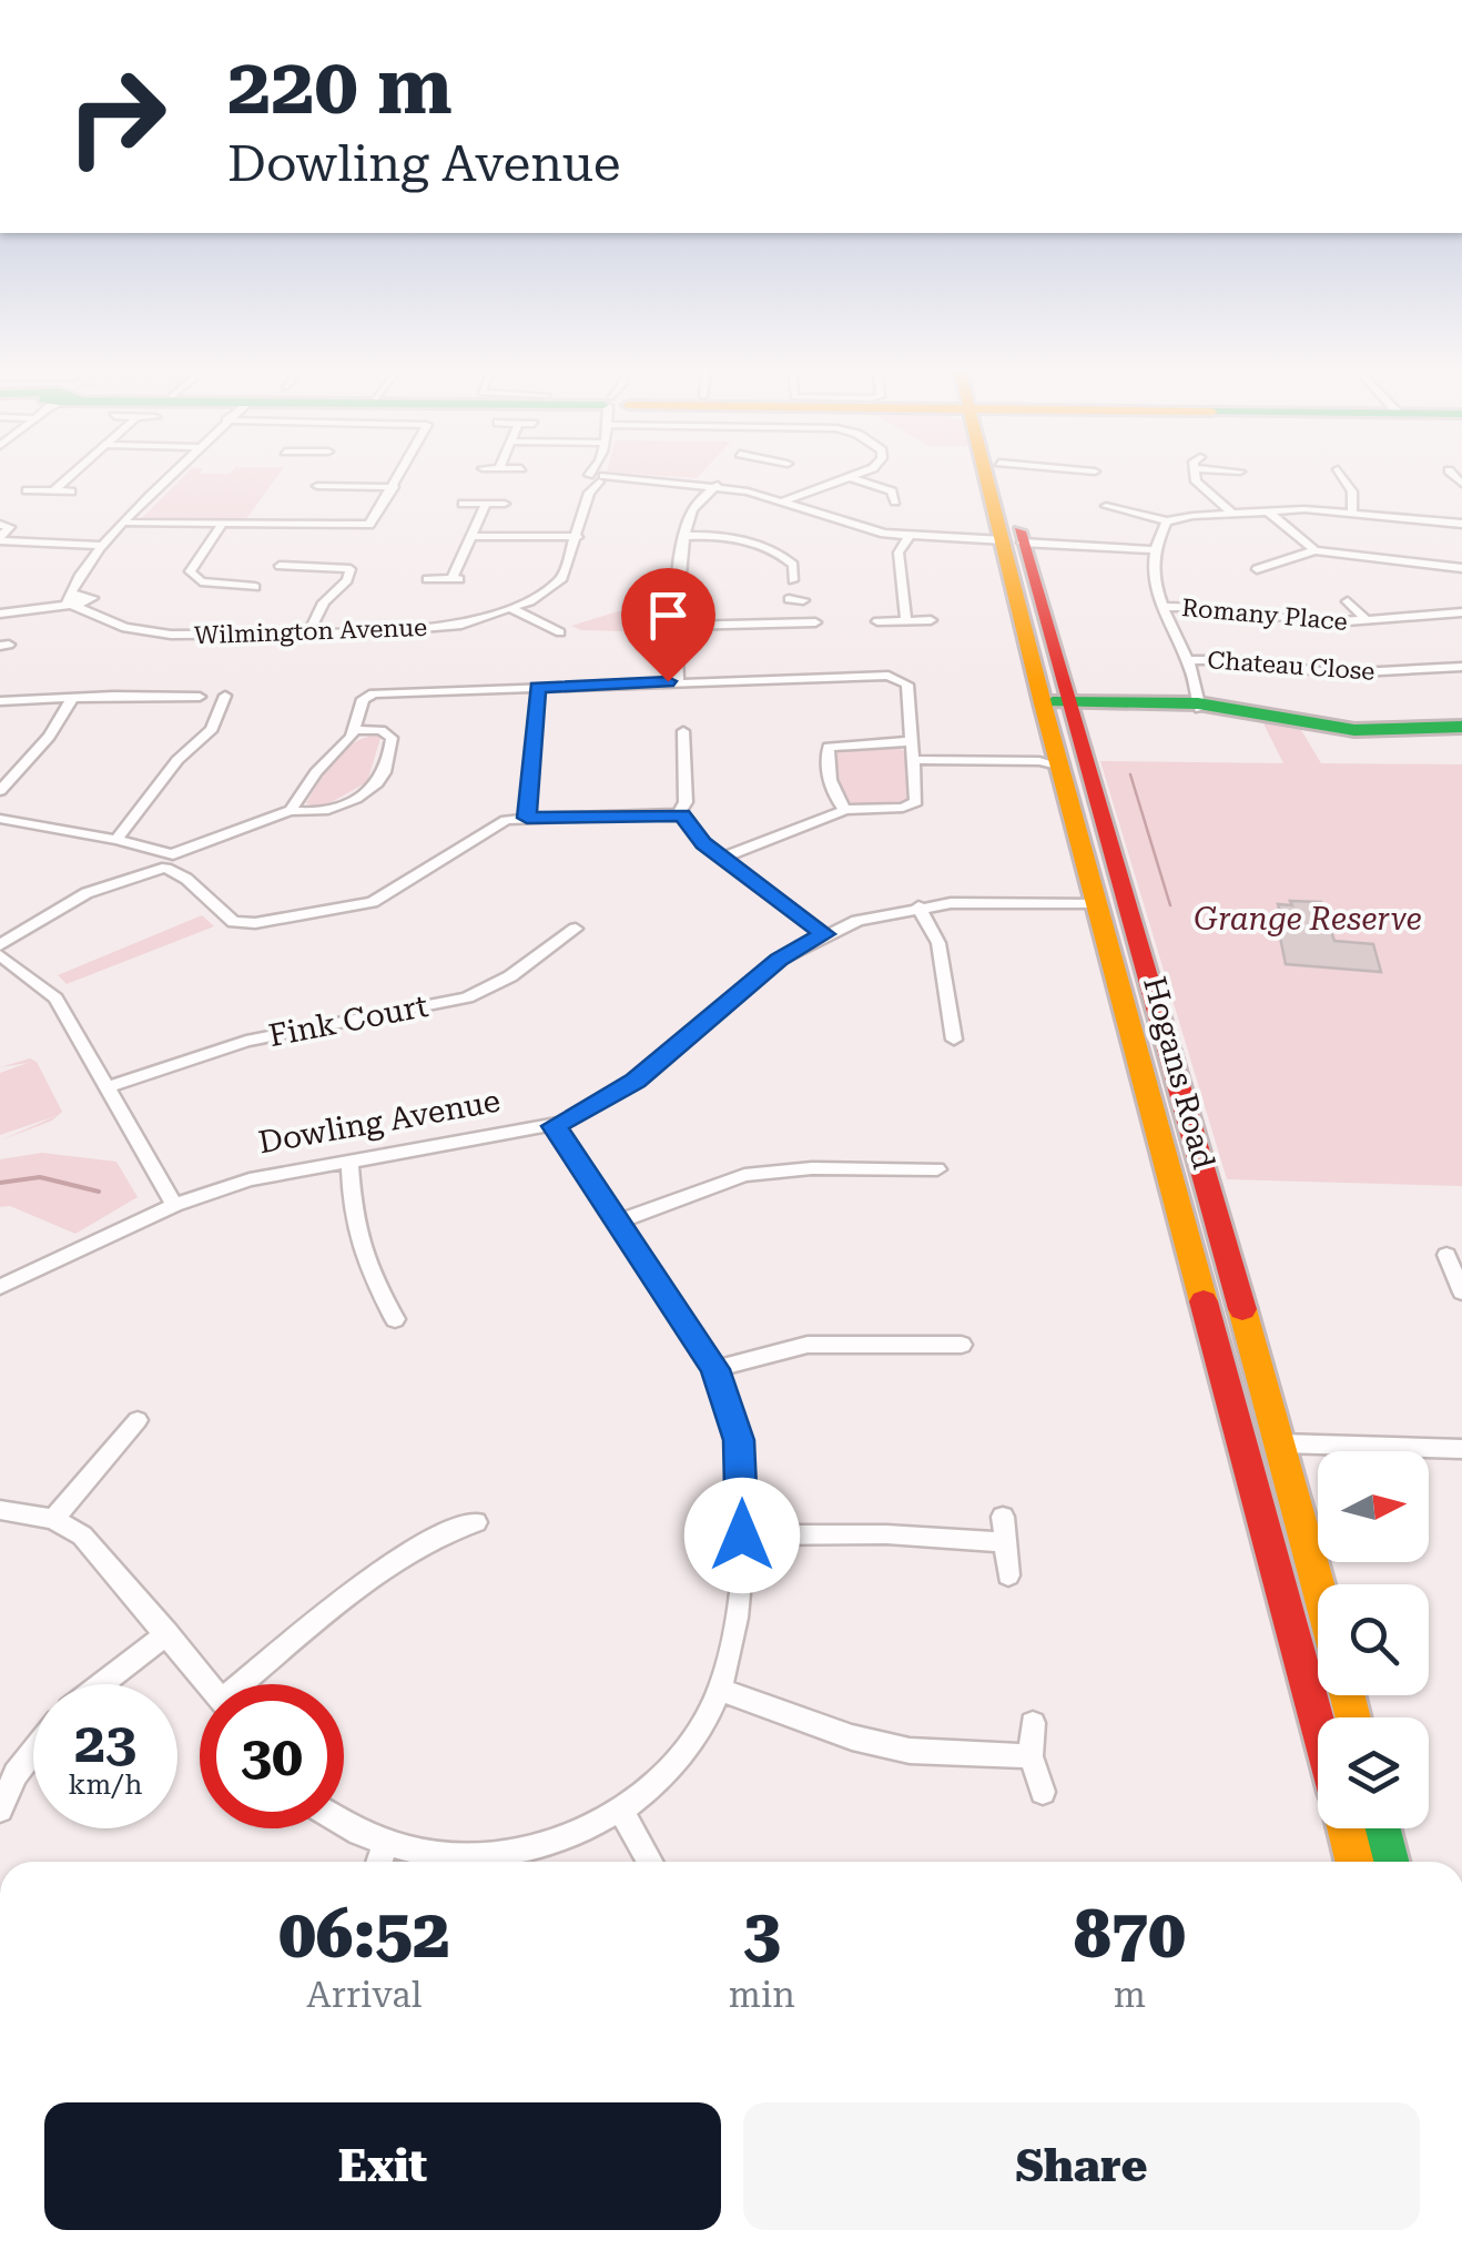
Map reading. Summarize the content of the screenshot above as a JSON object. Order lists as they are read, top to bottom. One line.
{"streets":{"street":["Romany Place","Wilmington Avenue","Chateau Close","Fink Court","Hogans Road","Dowling Avenue"]},"crossings":[["Hogans Road","Dowling Avenue"]],"parks":["Grange Reserve"],"north":"right","page":{"turn":["220 m","Dowling Avenue"],"speed":"23 km/h","limit":"30","eta":["06:52","Arrival","3","min","870","m"],"buttons":["Exit","Share"]}}
